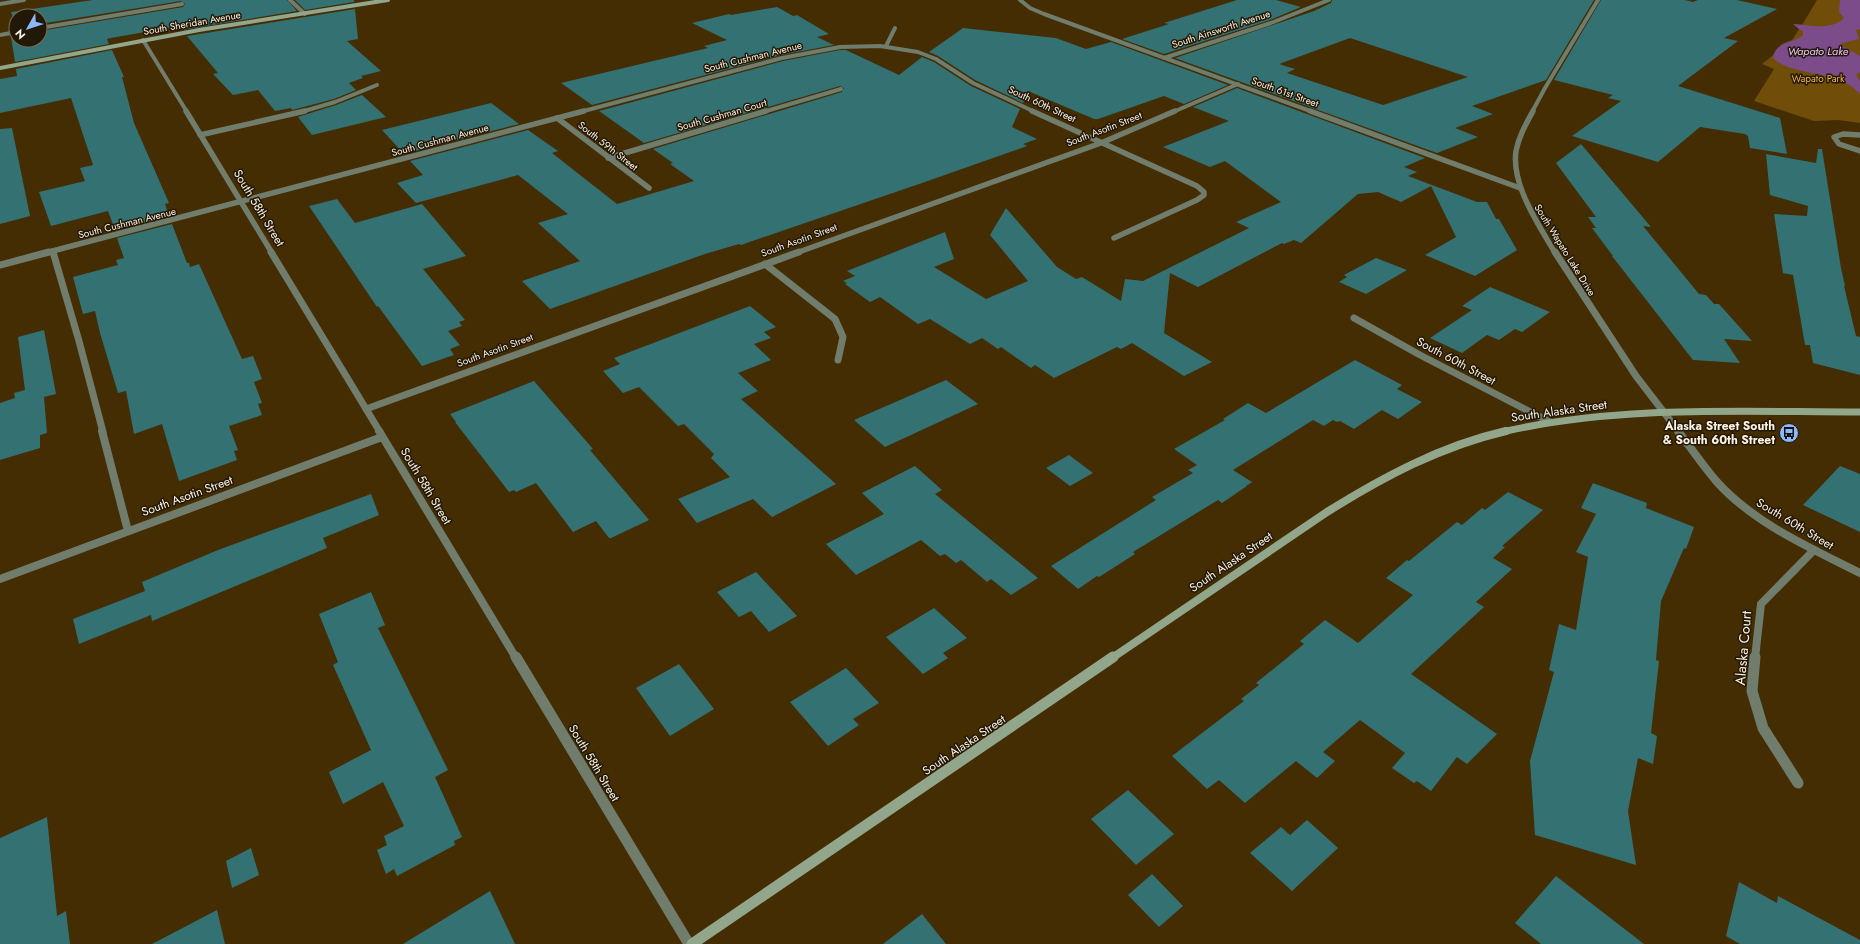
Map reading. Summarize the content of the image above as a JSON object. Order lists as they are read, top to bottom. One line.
{"streets":{"street":["South Sheridan Avenue","South Ainsworth Avenue","South Cushman Avenue","South 61st Street","South 60th Street","South Cushman Court","South Asotin Street","South 59th Street","South 58th Street","South Wapato Lake Drive","South Alaska Street","Alaska Court"]},"crossings":[["South Sheridan Avenue","South 58th Street"],["South Ainsworth Avenue","South 61st Street"],["South Cushman Avenue","South 60th Street"],["South Cushman Avenue","South 59th Street"],["South Cushman Avenue","South 58th Street"],["South 61st Street","South Asotin Street"],["South 61st Street","South Wapato Lake Drive"],["South 60th Street","South Asotin Street"],["South 60th Street","South Wapato Lake Drive"],["South 60th Street","South Alaska Street"],["South 60th Street","Alaska Court"],["South Cushman Court","South 59th Street"],["South Asotin Street","South 58th Street"],["South Wapato Lake Drive","South Alaska Street"]],"water":["Wapato Lake"],"parks":["Wapato Park"],"places":{"bus stop":["Alaska Street South & South 60th Street"]},"north":"bottom left"}
